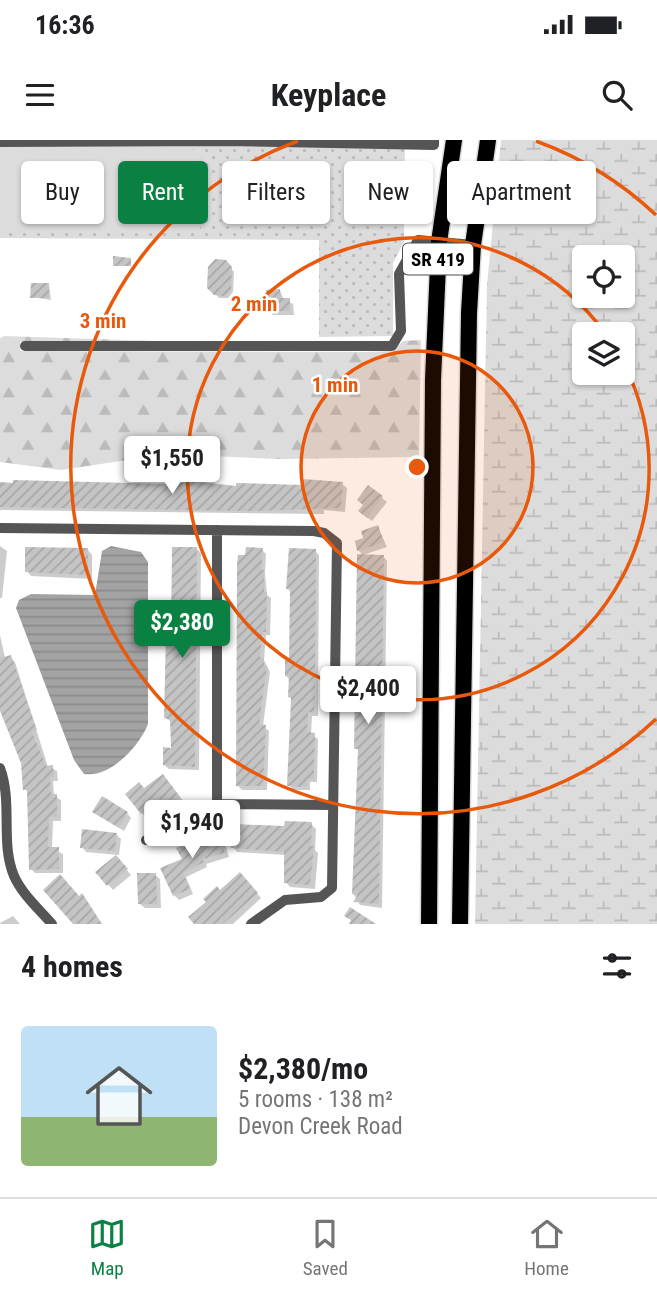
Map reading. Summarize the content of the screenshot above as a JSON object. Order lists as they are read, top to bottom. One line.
{"streets":{"main road":["SR 419"]},"page":{"status":"16:36","header":"Keyplace","chip":["Buy","Rent","Filters","New","Apartment"],"price":["$1,550","$2,380","$2,400","$1,940"],"heading":"4 homes","list":[{"name":"$2,380/mo","note":"5 rooms · 138 m² · Devon Creek Road"}],"tabs":["Map","Saved","Home"]},"rings":["2 min","3 min","1 min"]}
